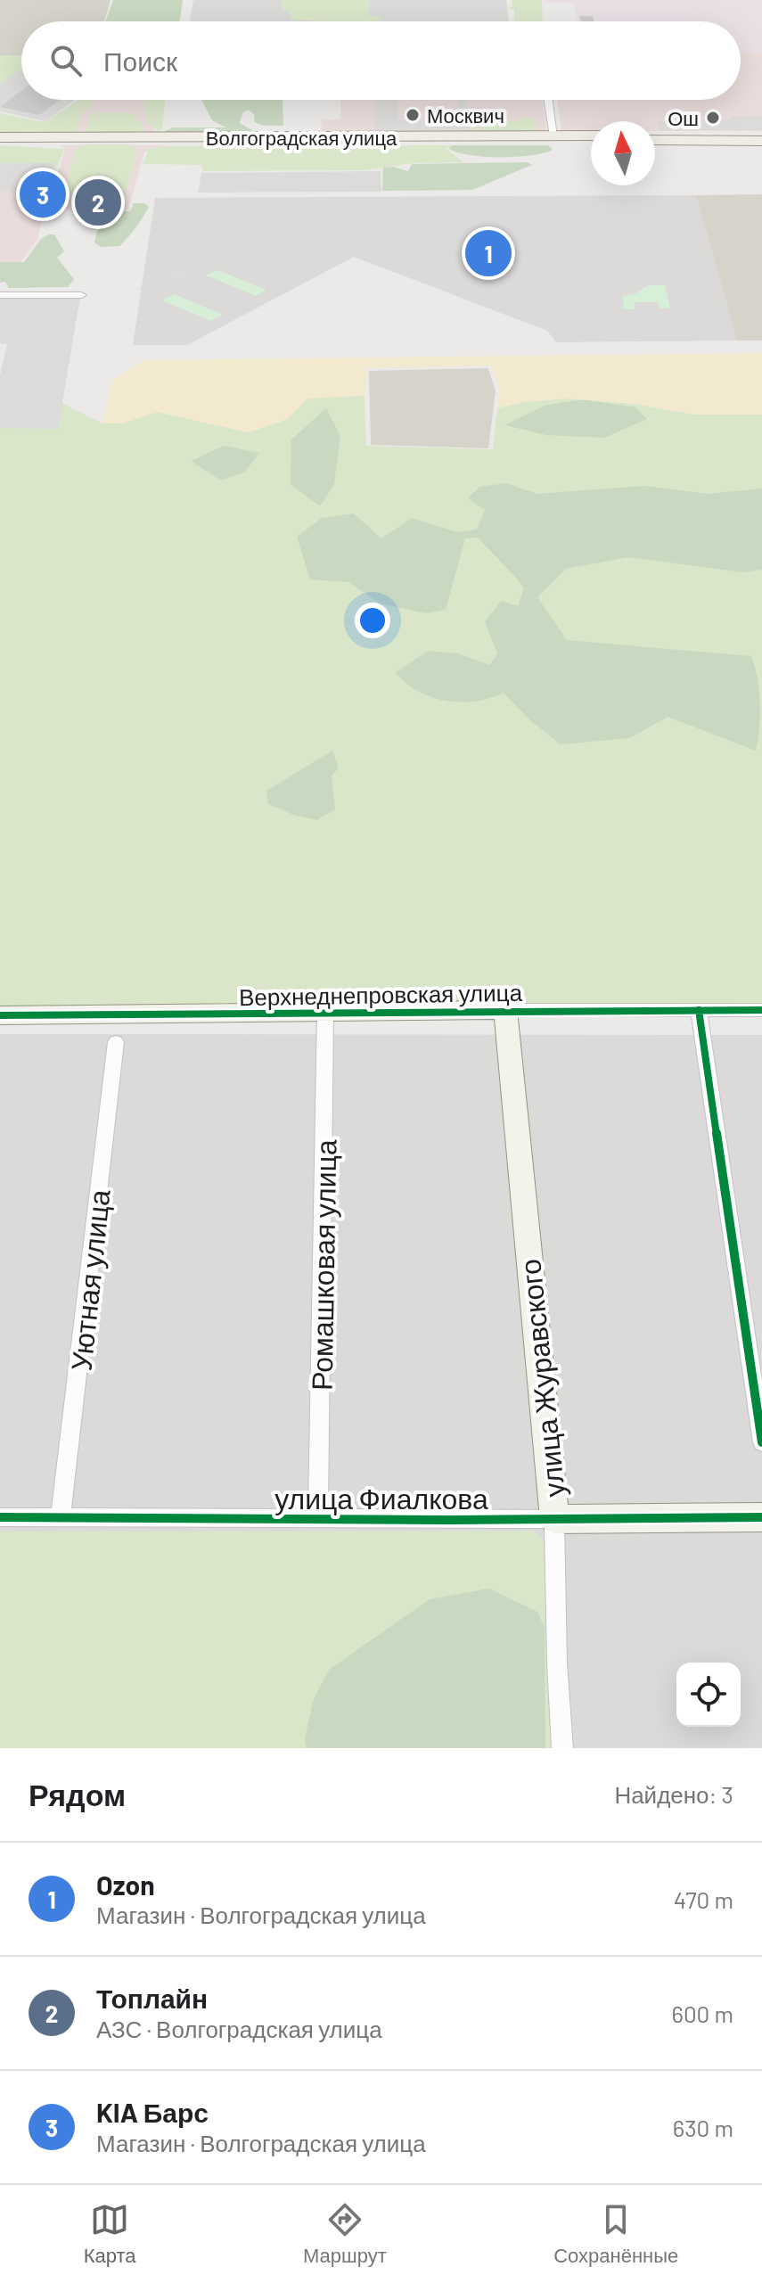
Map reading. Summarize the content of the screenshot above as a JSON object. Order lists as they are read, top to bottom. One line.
{"streets":{"main road":["Волгоградская улица"],"street":["Верхнеднепровская улица","Ромашковая улица","Уютная улица","улица Журавского","улица Фиалкова"]},"crossings":[["Верхнеднепровская улица","Ромашковая улица"],["Верхнеднепровская улица","улица Журавского"],["Ромашковая улица","улица Фиалкова"],["Уютная улица","улица Фиалкова"],["улица Журавского","улица Фиалкова"]],"places":["Москвич","Ош"],"north":"top","page":{"search":"Поиск","pins":["3","2","1"],"heading":["Рядом","Найдено: 3"],"list":[{"mark":"1","name":"Ozon","note":"Магазин · Волгоградская улица","value":"470 m"},{"mark":"2","name":"Топлайн","note":"АЗС · Волгоградская улица","value":"600 m"},{"mark":"3","name":"KIA Барс","note":"Магазин · Волгоградская улица","value":"630 m"}],"nav":["Карта","Маршрут","Сохранённые"]}}
